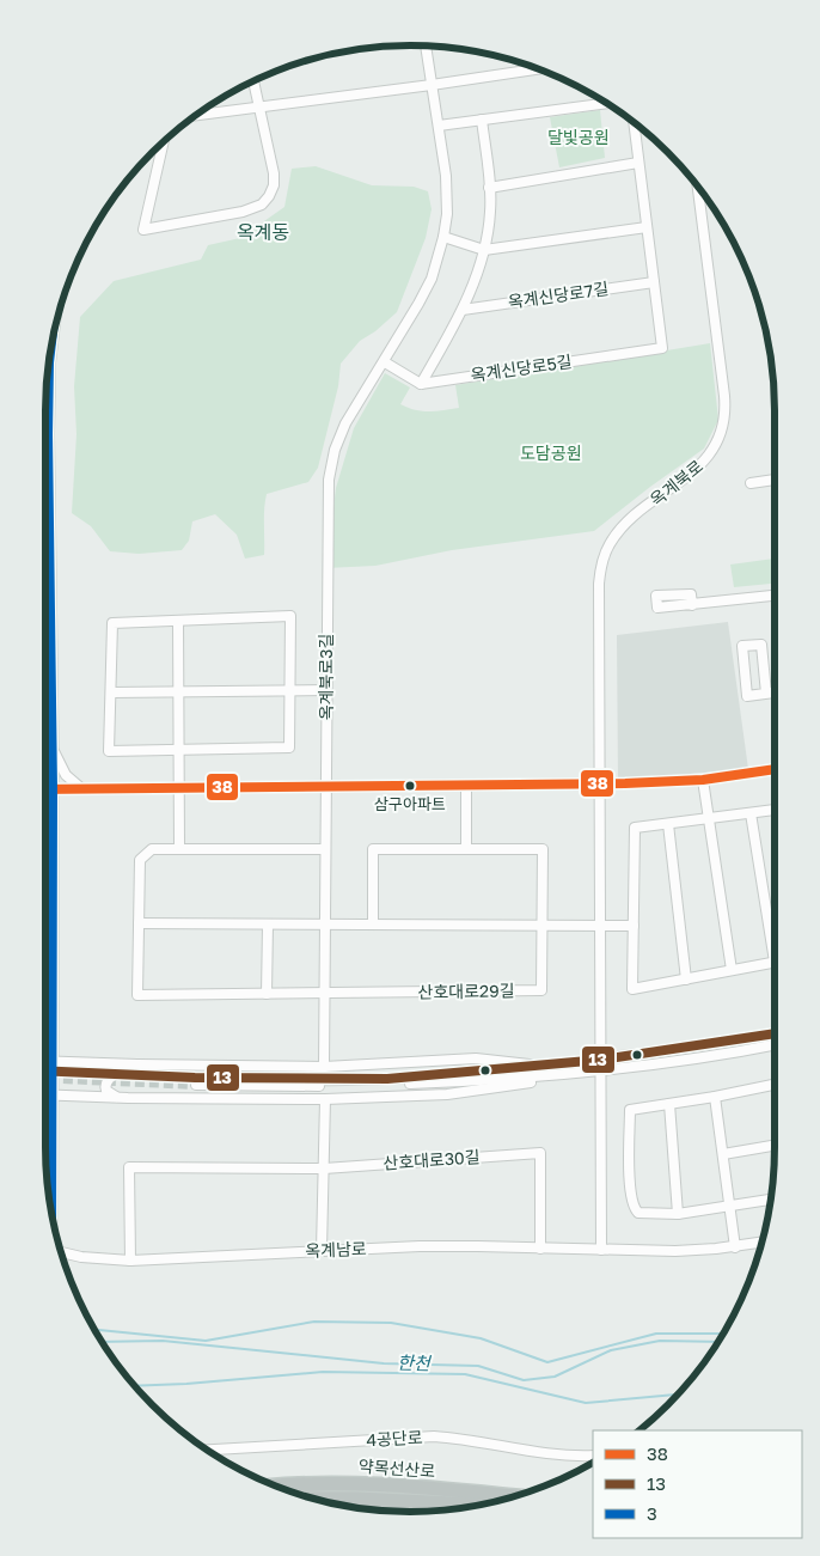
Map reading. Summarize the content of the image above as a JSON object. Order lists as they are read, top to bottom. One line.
{"streets":{"highway":["약목선산로"],"street":["옥계신당로7길","옥계신당로5길","옥계북로","옥계북로3길","산호대로29길","산호대로30길","옥계남로","4공단로"]},"crossings":[["옥계신당로7길","옥계신당로5길"],["옥계북로","옥계남로"],["산호대로30길","옥계남로"]],"districts":["옥계동"],"water":["한천"],"parks":["달빛공원","도담공원"],"places":["삼구아파트"],"lines":["transit line 3","transit line 38","transit line 13"],"legend":["38","13","3"]}
